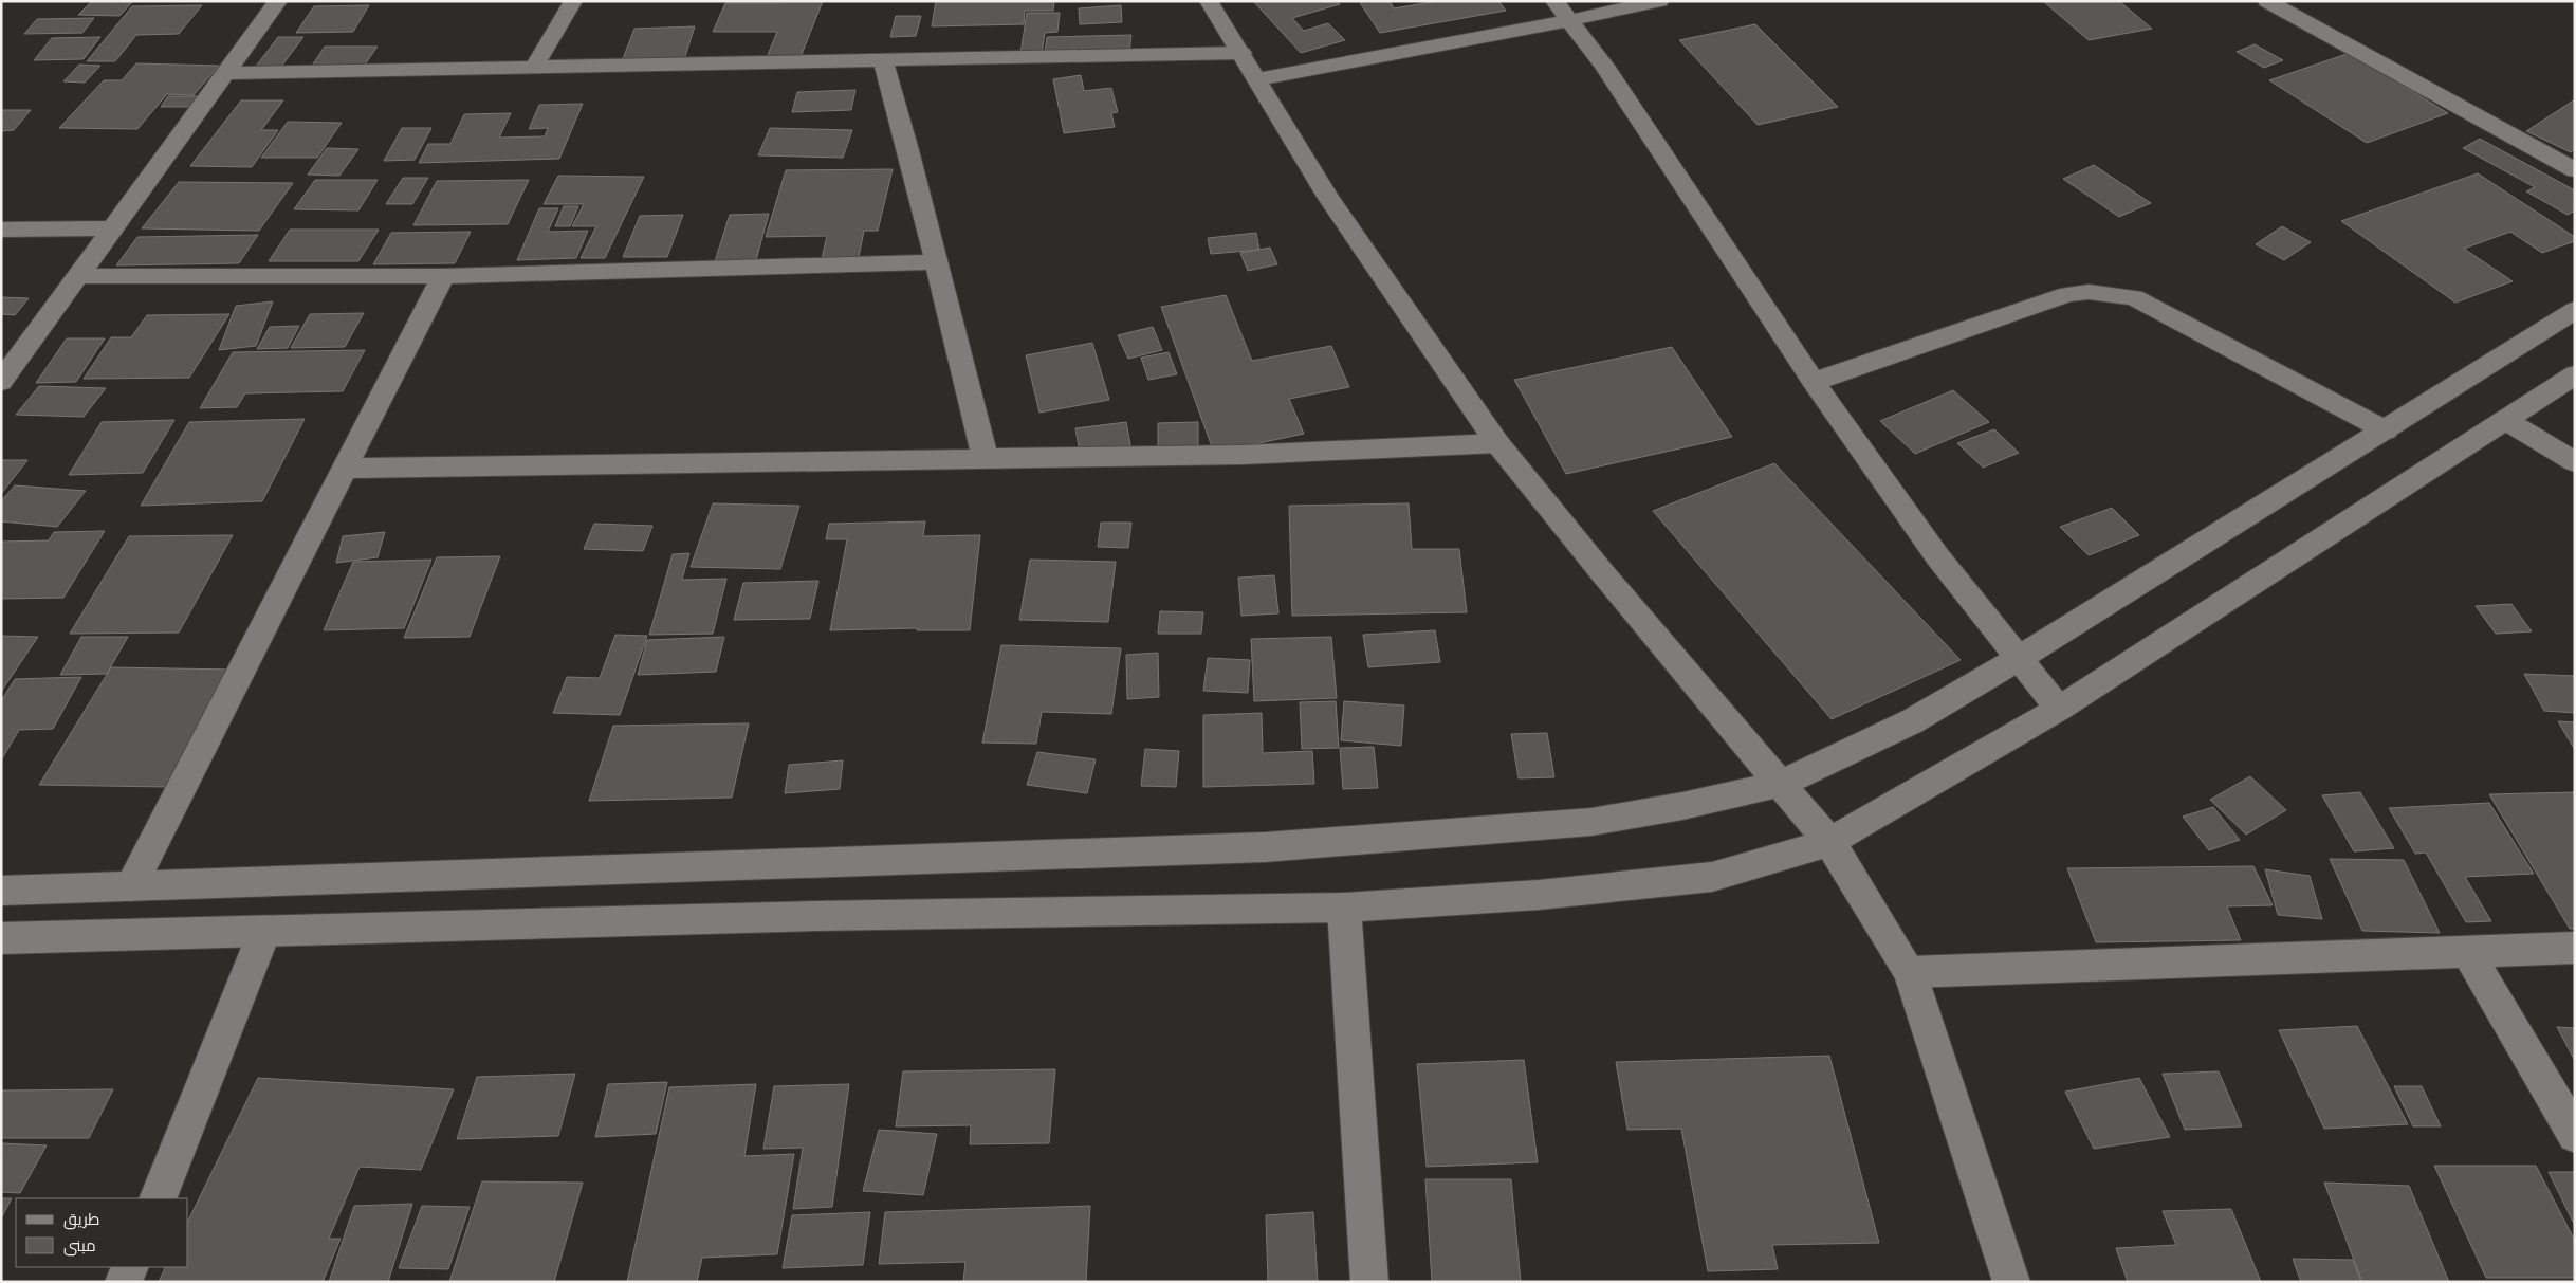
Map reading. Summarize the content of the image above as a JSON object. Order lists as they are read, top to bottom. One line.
{"legend":["طريق","مبنى"]}
